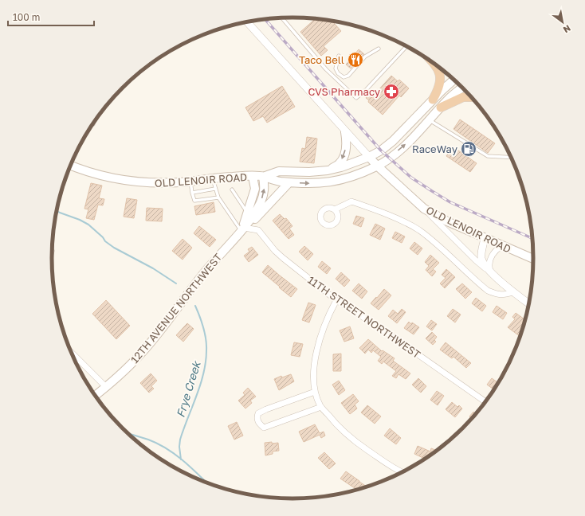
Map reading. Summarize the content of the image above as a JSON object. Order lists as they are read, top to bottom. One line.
{"streets":{"main road":["OLD LENOIR ROAD","12TH AVENUE NORTHWEST"],"street":["11TH STREET NORTHWEST"]},"crossings":[["OLD LENOIR ROAD","12TH AVENUE NORTHWEST"],["12TH AVENUE NORTHWEST","11TH STREET NORTHWEST"]],"water":["Frye Creek"],"places":{"restaurant":["Taco Bell"],"pharmacy":["CVS Pharmacy"],"fuel station":["RaceWay"]},"scale_bar":"100 m","north":"bottom right"}
